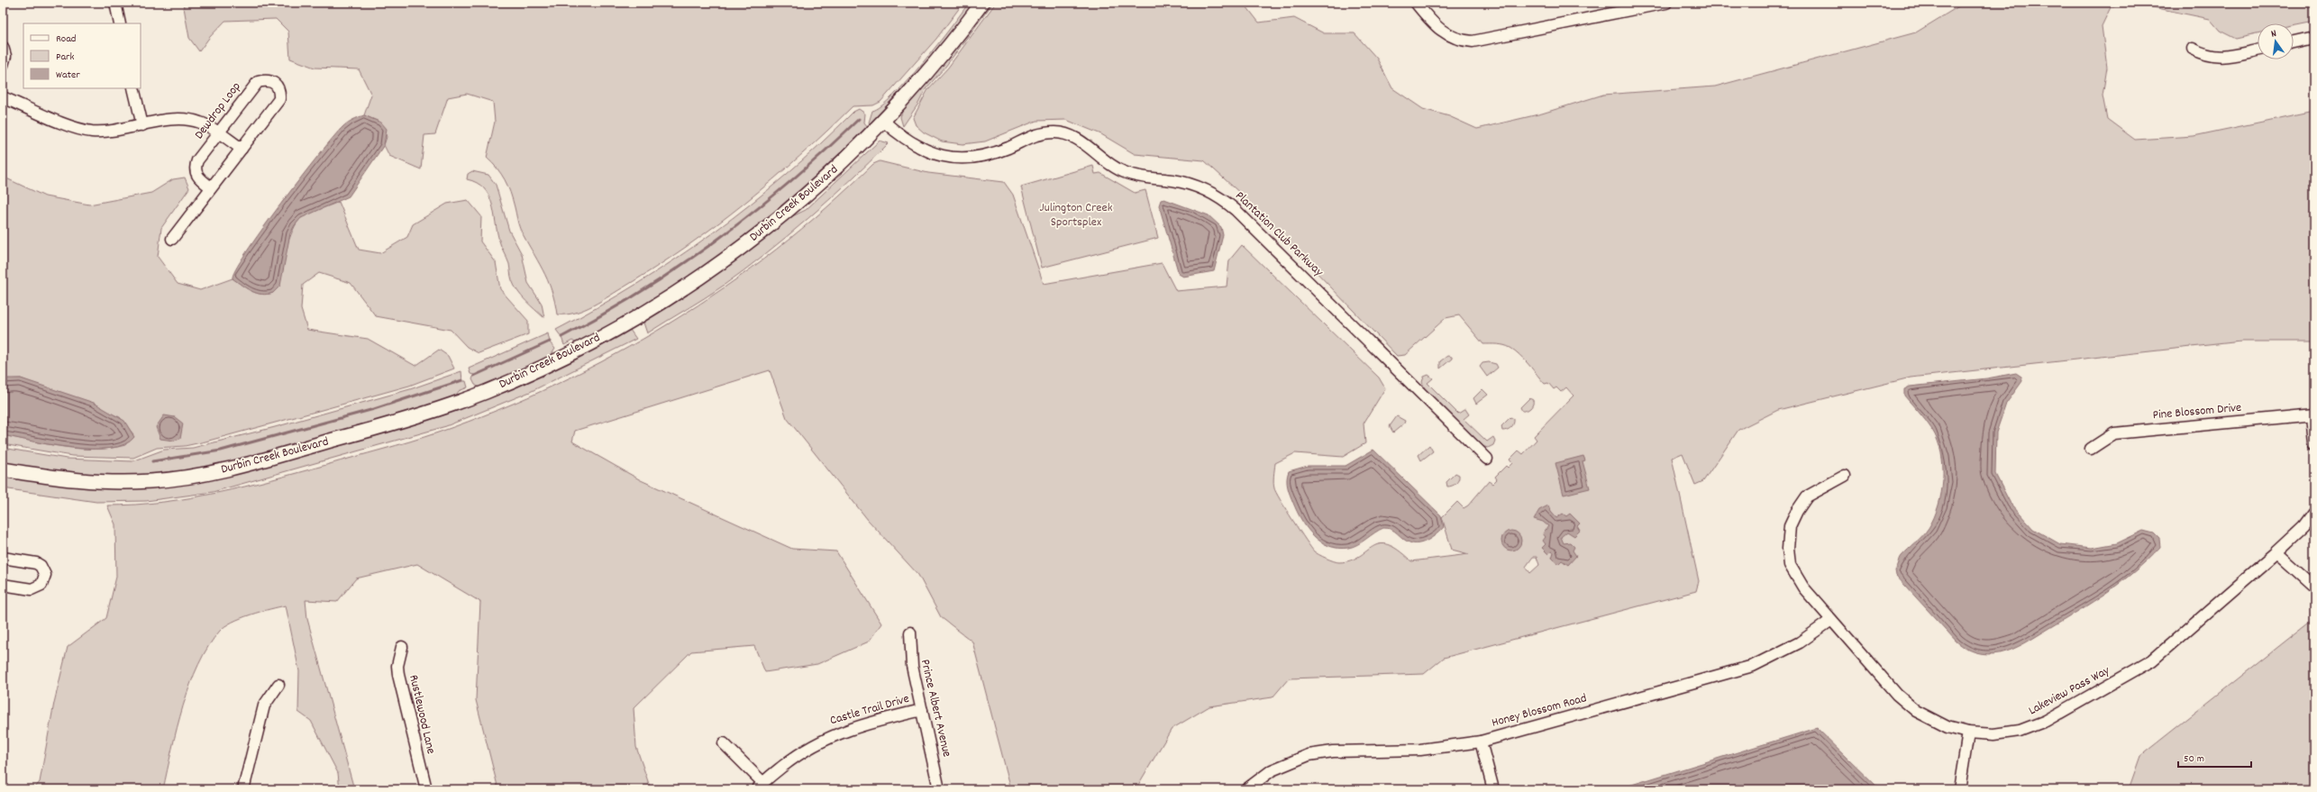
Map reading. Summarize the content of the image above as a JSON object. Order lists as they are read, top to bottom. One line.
{"streets":{"street":["Dewdrop Loop","Durbin Creek Boulevard","Plantation Club Parkway","Pine Blossom Drive","Lakeview Pass Way","Prince Albert Avenue","Castle Trail Drive","Honey Blossom Road","Rustlewood Lane"]},"crossings":[["Durbin Creek Boulevard","Plantation Club Parkway"],["Lakeview Pass Way","Honey Blossom Road"],["Prince Albert Avenue","Castle Trail Drive"]],"parks":["Julington Creek Sportsplex"],"legend":["Road","Park","Water"],"scale_bar":"50 m","north":"top"}
